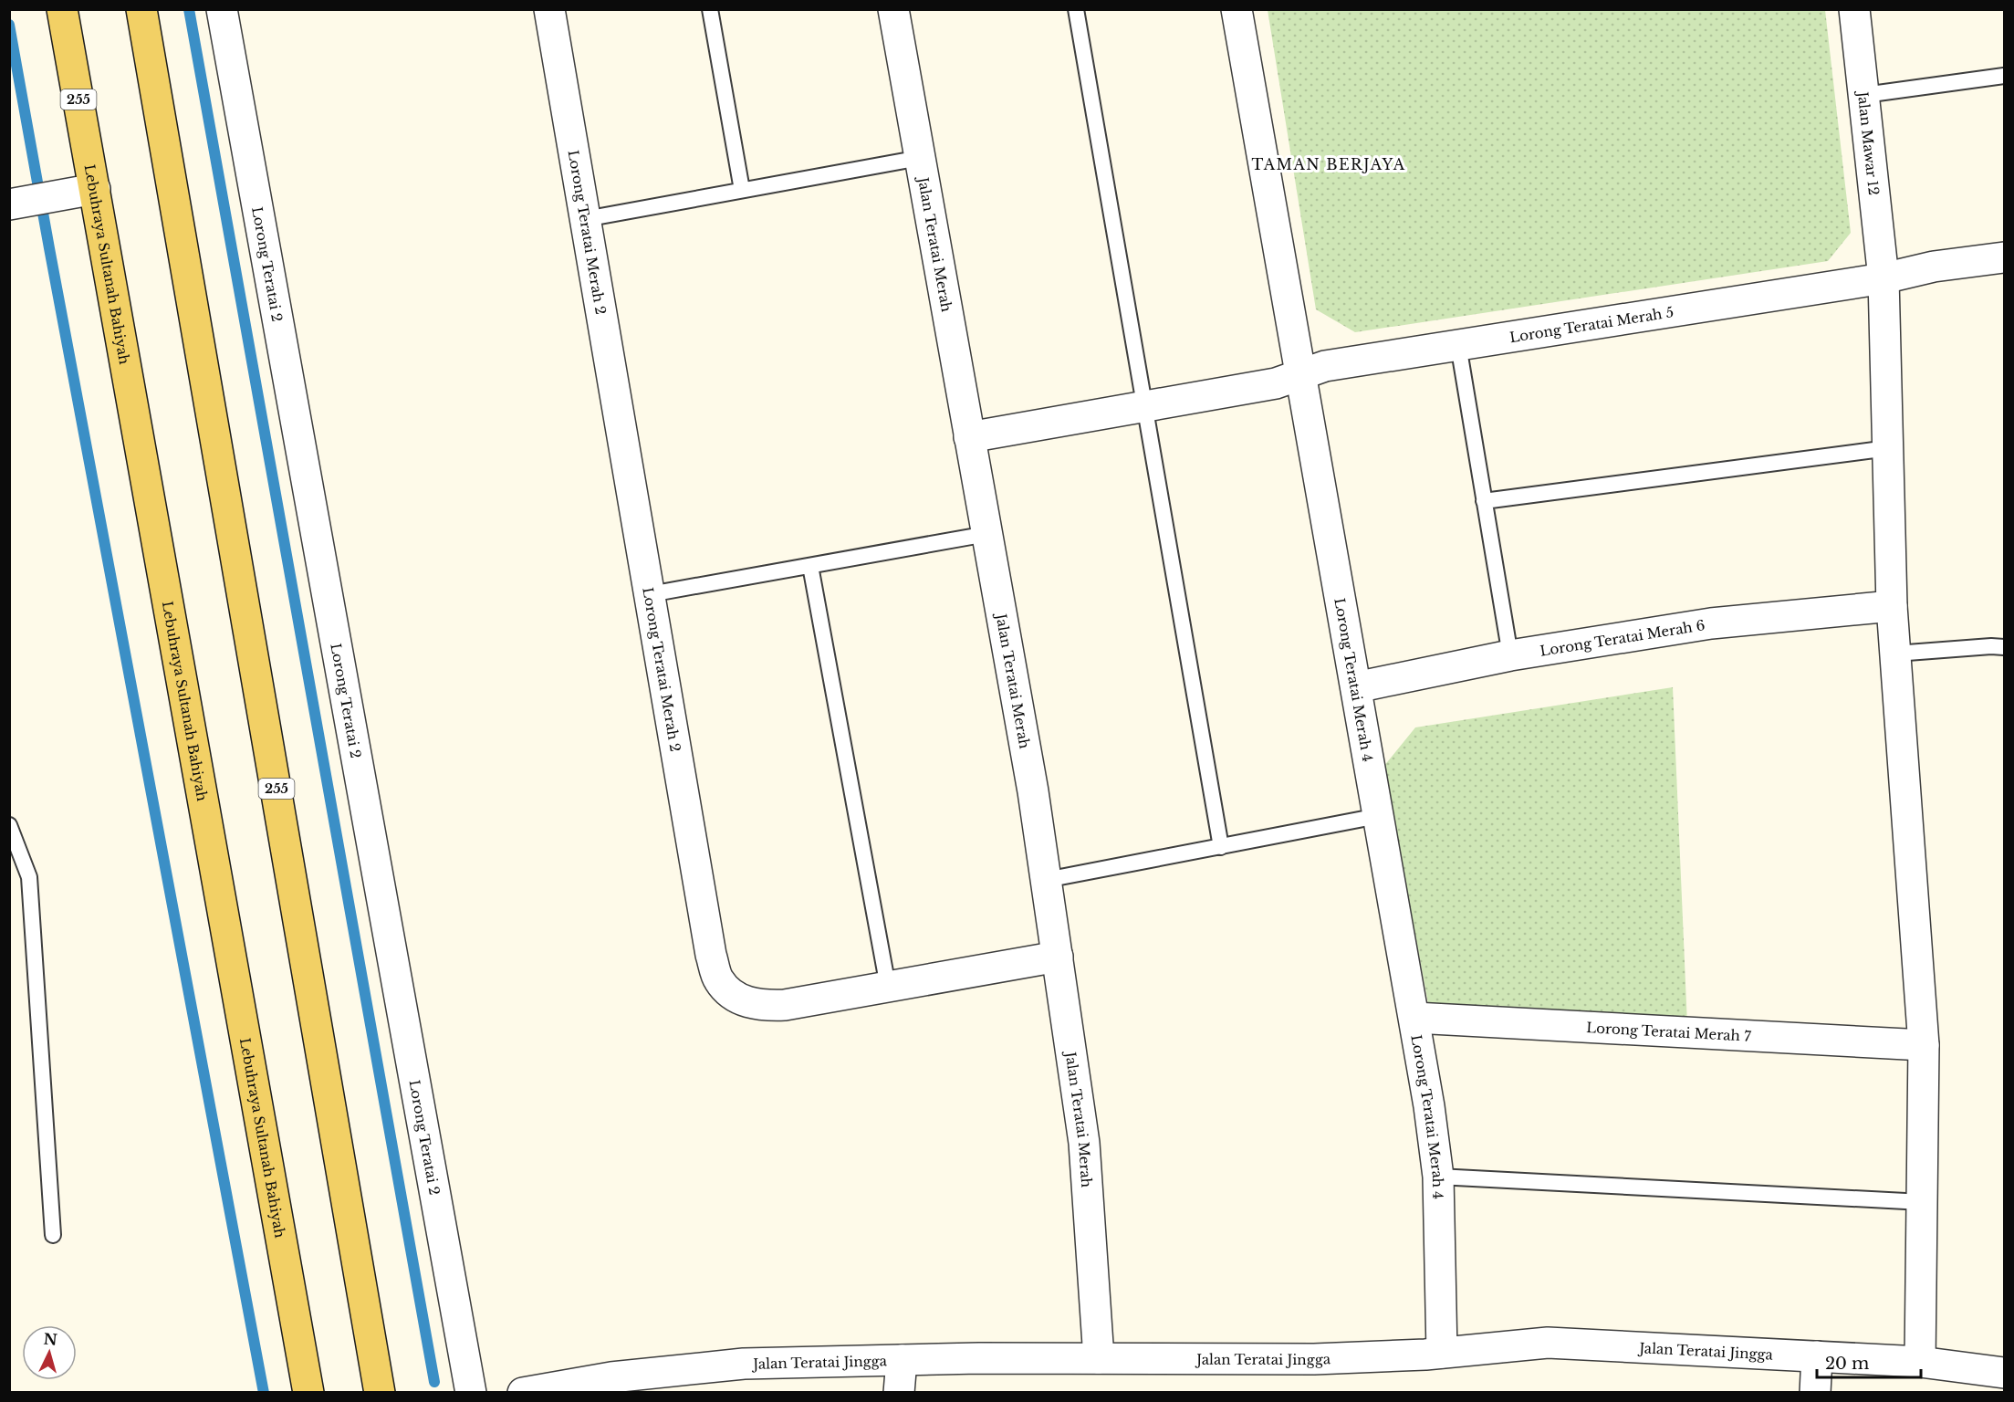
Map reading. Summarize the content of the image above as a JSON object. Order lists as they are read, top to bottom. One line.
{"streets":{"main road":["255","Lebuhraya Sultanah Bahiyah"],"street":["Jalan Mawar 12","Lorong Teratai Merah 2","Jalan Teratai Merah","Lorong Teratai 2","Lorong Teratai Merah 5","Lorong Teratai Merah 6","Lorong Teratai Merah 4","Lorong Teratai Merah 7","Jalan Teratai Jingga"]},"crossings":[["Jalan Mawar 12","Lorong Teratai Merah 5"],["Jalan Mawar 12","Lorong Teratai Merah 6"],["Jalan Mawar 12","Lorong Teratai Merah 7"],["Jalan Mawar 12","Jalan Teratai Jingga"],["Lorong Teratai Merah 2","Jalan Teratai Merah"],["Jalan Teratai Merah","Lorong Teratai Merah 5"],["Jalan Teratai Merah","Jalan Teratai Jingga"],["Lorong Teratai Merah 5","Lorong Teratai Merah 4"],["Lorong Teratai Merah 6","Lorong Teratai Merah 4"],["Lorong Teratai Merah 4","Lorong Teratai Merah 7"],["Lorong Teratai Merah 4","Jalan Teratai Jingga"]],"districts":["TAMAN BERJAYA"],"scale_bar":"20 m","north":"top"}
